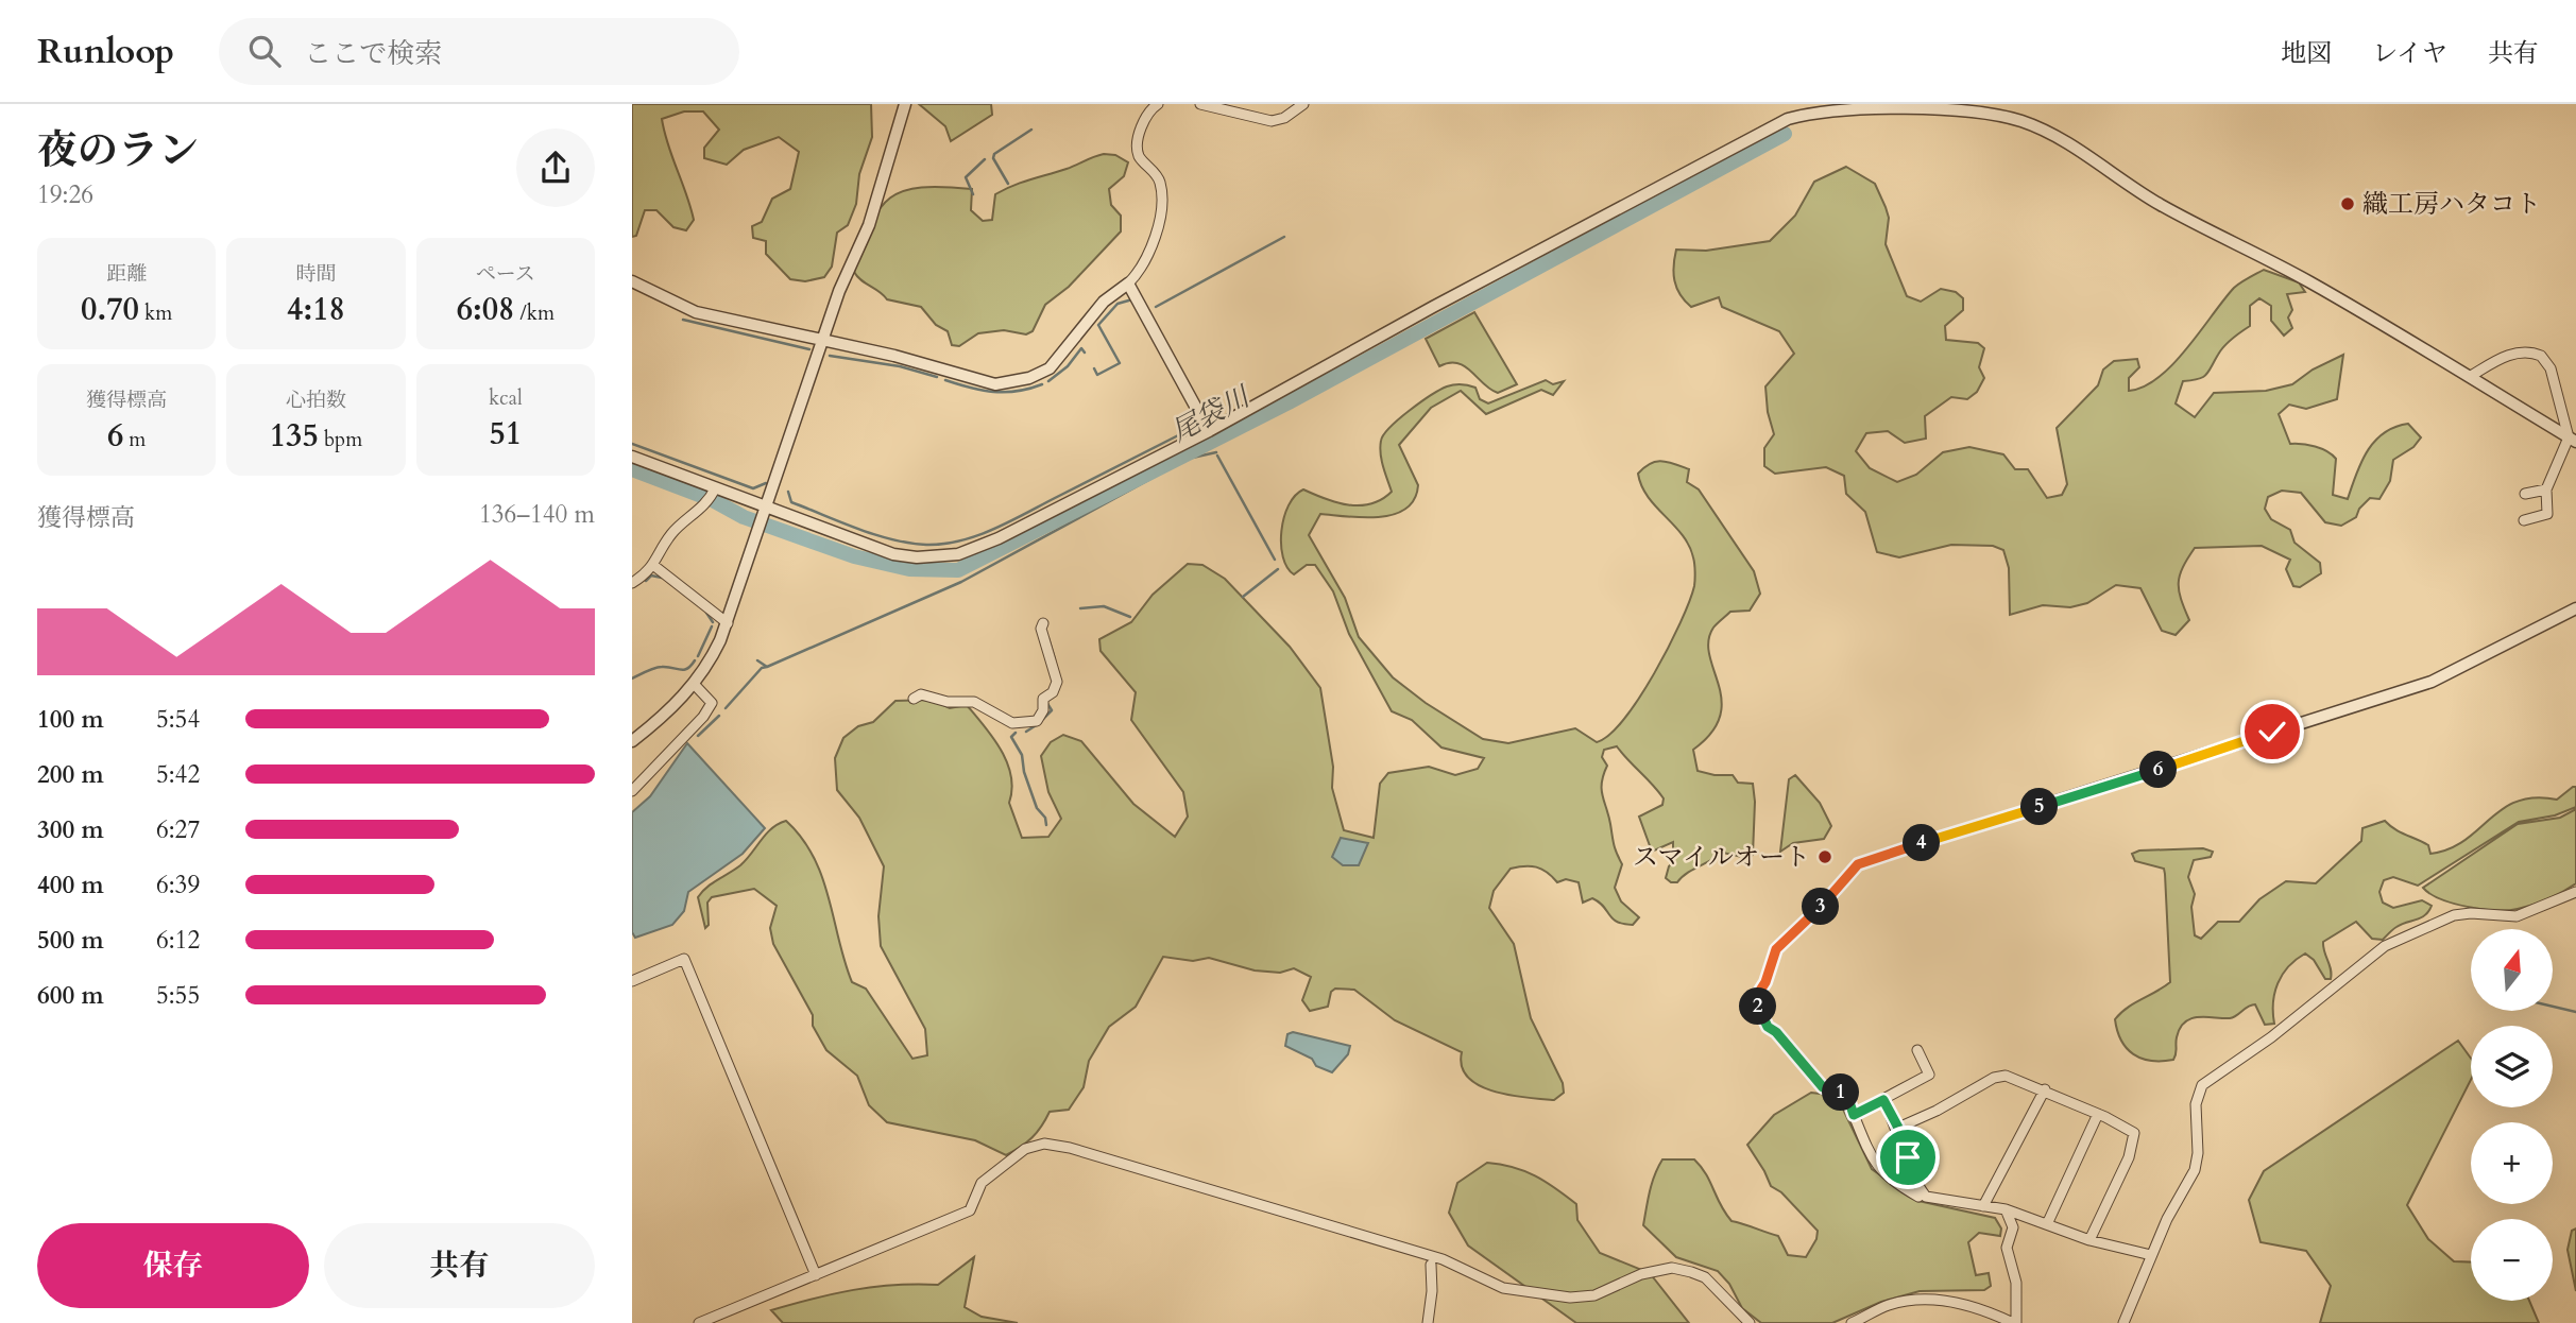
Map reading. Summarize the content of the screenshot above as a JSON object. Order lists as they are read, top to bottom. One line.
{"water":["尾袋川"],"places":["織工房ハタコト","スマイルオート"],"north":"top","page":{"header":"Runloop","search":"ここで検索","nav":["地図","レイヤ","共有"],"heading":["夜のラン","19:26"],"stats":[["距離","0.70 km"],["時間","4:18"],["ペース","6:08 /km"],["獲得標高","6 m"],["心拍数","135 bpm"],["kcal","51"]],"chart":["獲得標高","136–140 m"],"list":[{"name":"100 m","note":"5:54"},{"name":"200 m","note":"5:42"},{"name":"300 m","note":"6:27"},{"name":"400 m","note":"6:39"},{"name":"500 m","note":"6:12"},{"name":"600 m","note":"5:55"}],"pins":["6","5","4","3","2","1"],"map_buttons":["+","−"],"buttons":["保存","共有"]}}
